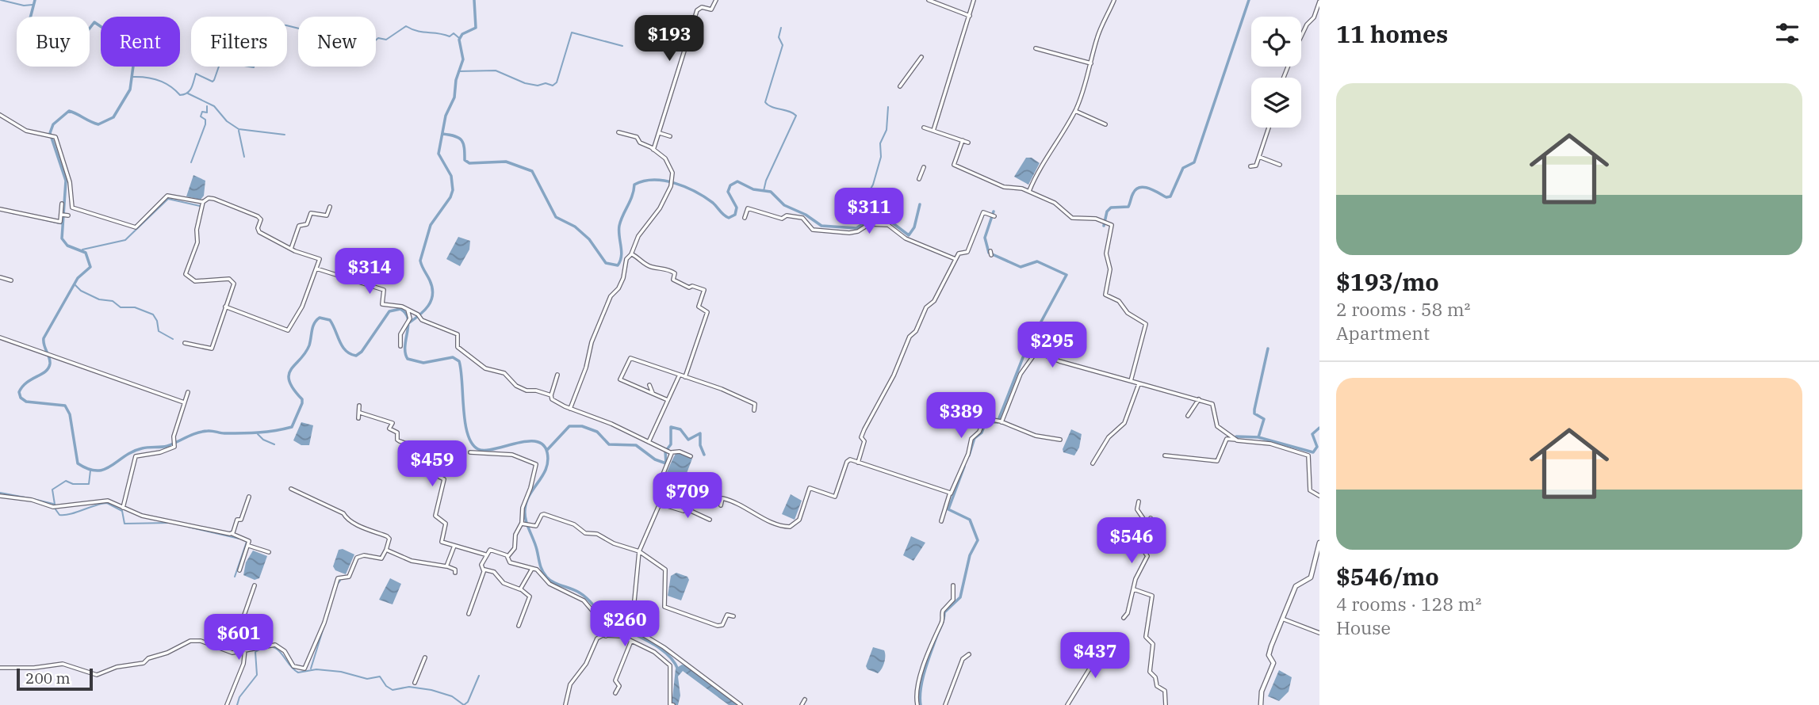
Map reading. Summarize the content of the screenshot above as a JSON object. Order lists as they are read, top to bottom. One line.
{"scale_bar":"200 m","page":{"heading":"11 homes","price":["$193","$311","$314","$295","$389","$459","$709","$546","$260","$601","$437"],"chip":["Buy","Rent","Filters","New"],"list":[{"name":"$193/mo","note":"2 rooms · 58 m² · Apartment"},{"name":"$546/mo","note":"4 rooms · 128 m² · House"}],"scale":"200 m"}}
